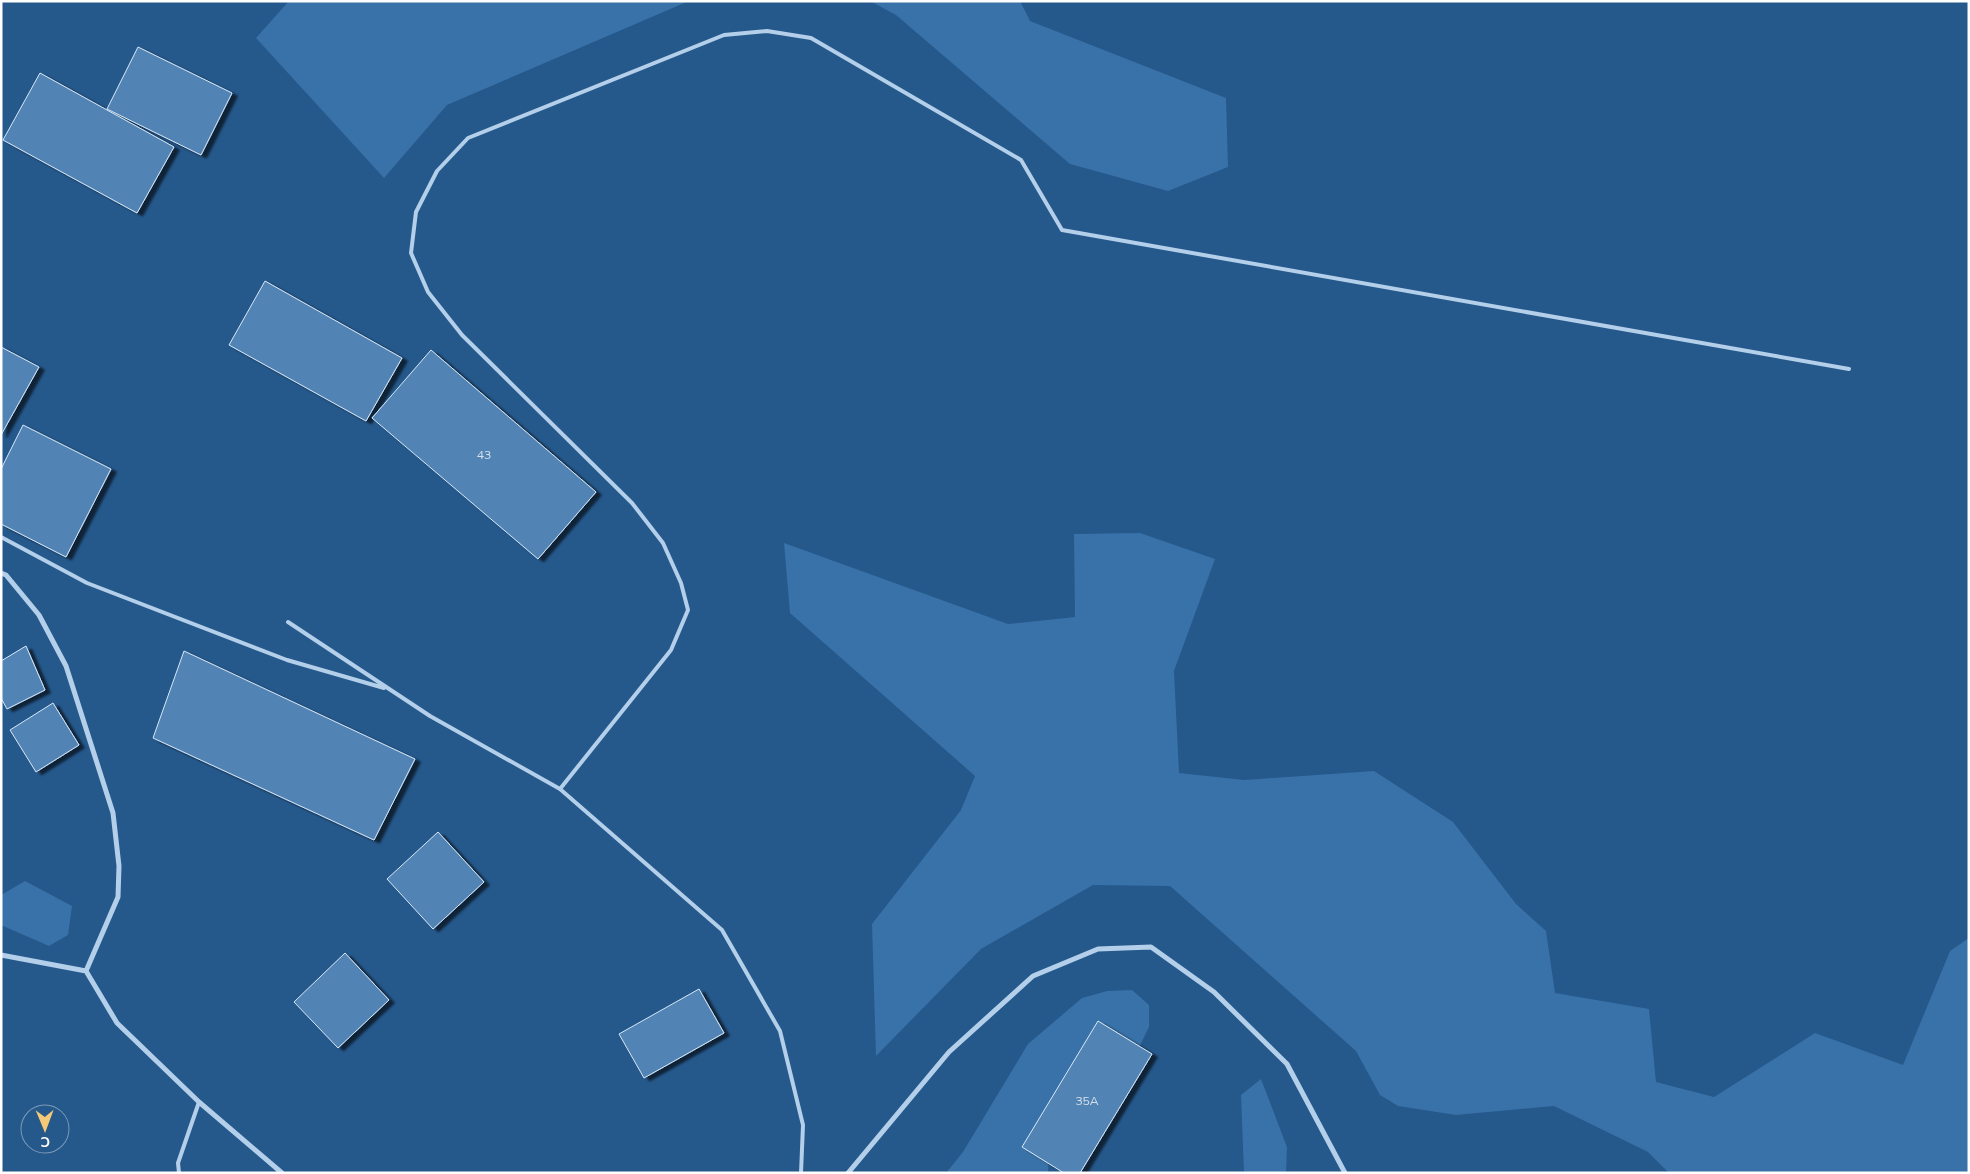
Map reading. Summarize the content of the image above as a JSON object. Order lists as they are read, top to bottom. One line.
{"house_numbers":["43","35А"],"north":"bottom"}
